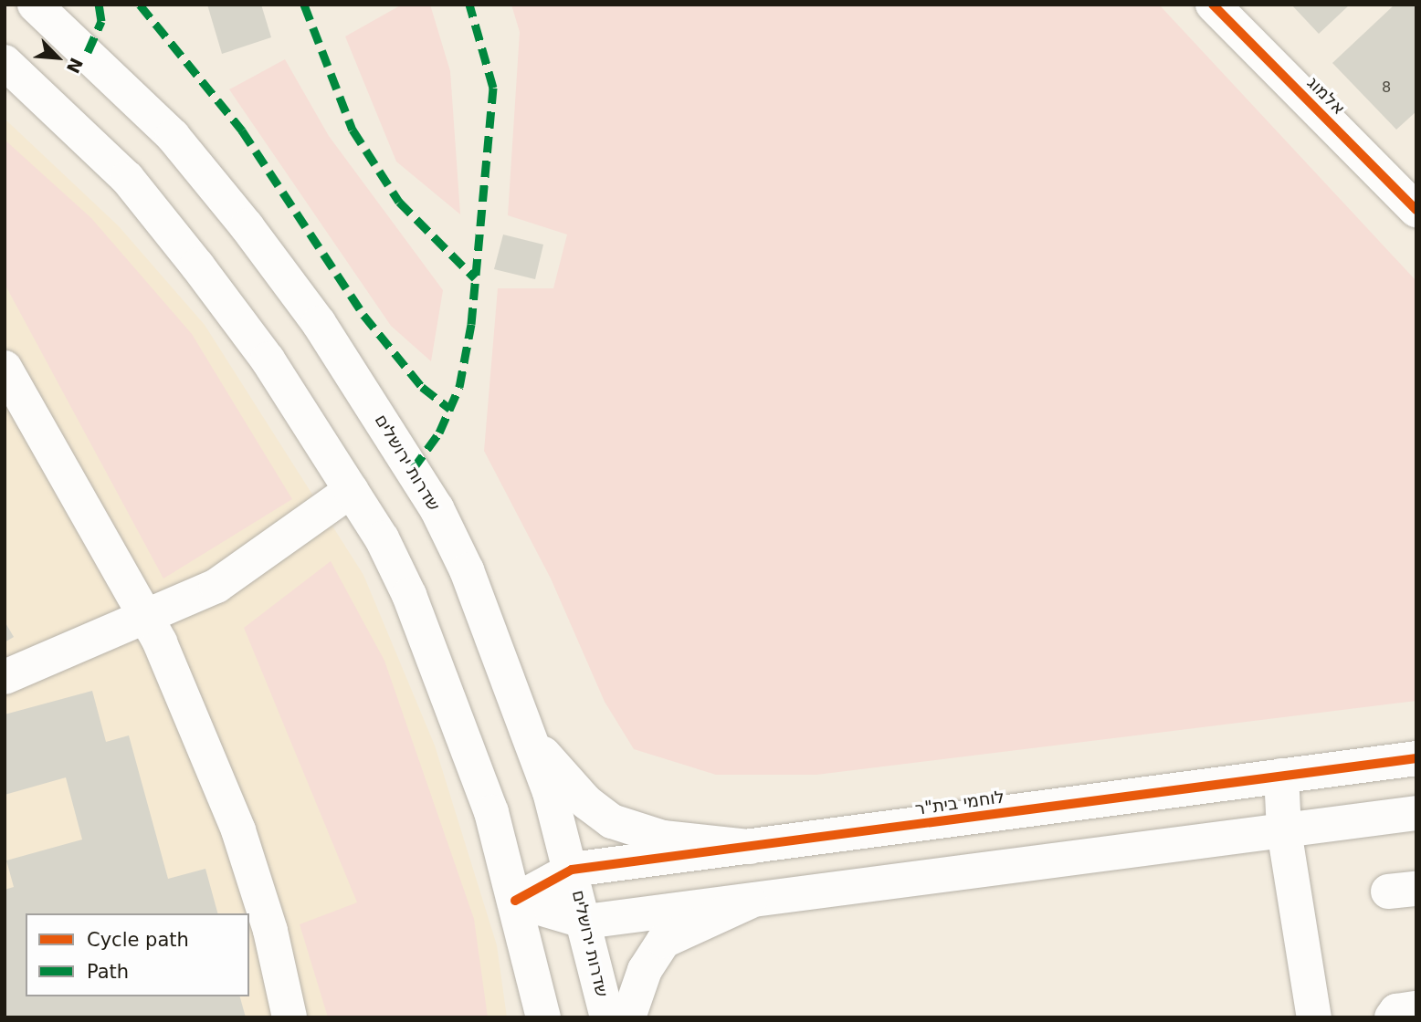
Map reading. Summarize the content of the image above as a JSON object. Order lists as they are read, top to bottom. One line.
{"streets":{"main road":["אלמוג","שדרות ירושלים","לוחמי בית\"ר"]},"crossings":[["שדרות ירושלים","לוחמי בית\"ר"]],"house_numbers":["8"],"legend":["Cycle path","Path"],"north":"bottom right"}
